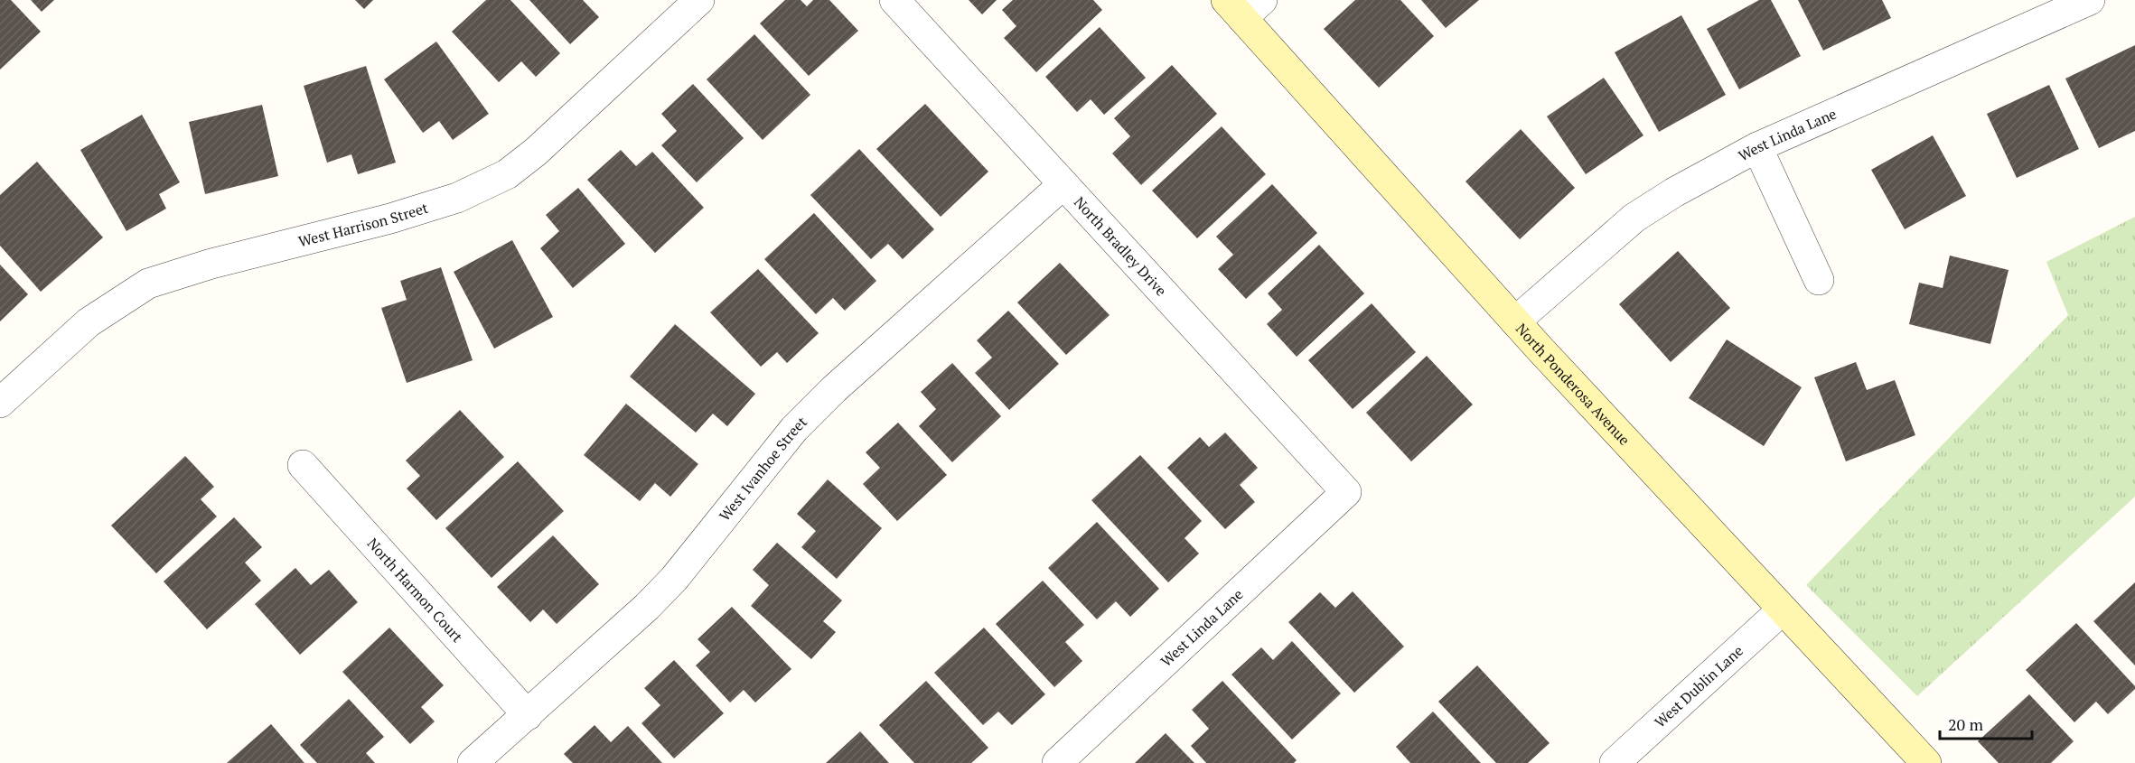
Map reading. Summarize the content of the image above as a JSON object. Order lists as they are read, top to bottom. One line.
{"streets":{"street":["West Linda Lane","West Harrison Street","North Bradley Drive","North Ponderosa Avenue","West Ivanhoe Street","North Harmon Court","West Dublin Lane"]},"crossings":[["West Linda Lane","North Bradley Drive"],["West Linda Lane","North Ponderosa Avenue"],["North Bradley Drive","West Ivanhoe Street"],["North Ponderosa Avenue","West Dublin Lane"],["West Ivanhoe Street","North Harmon Court"]],"scale_bar":"20 m"}
